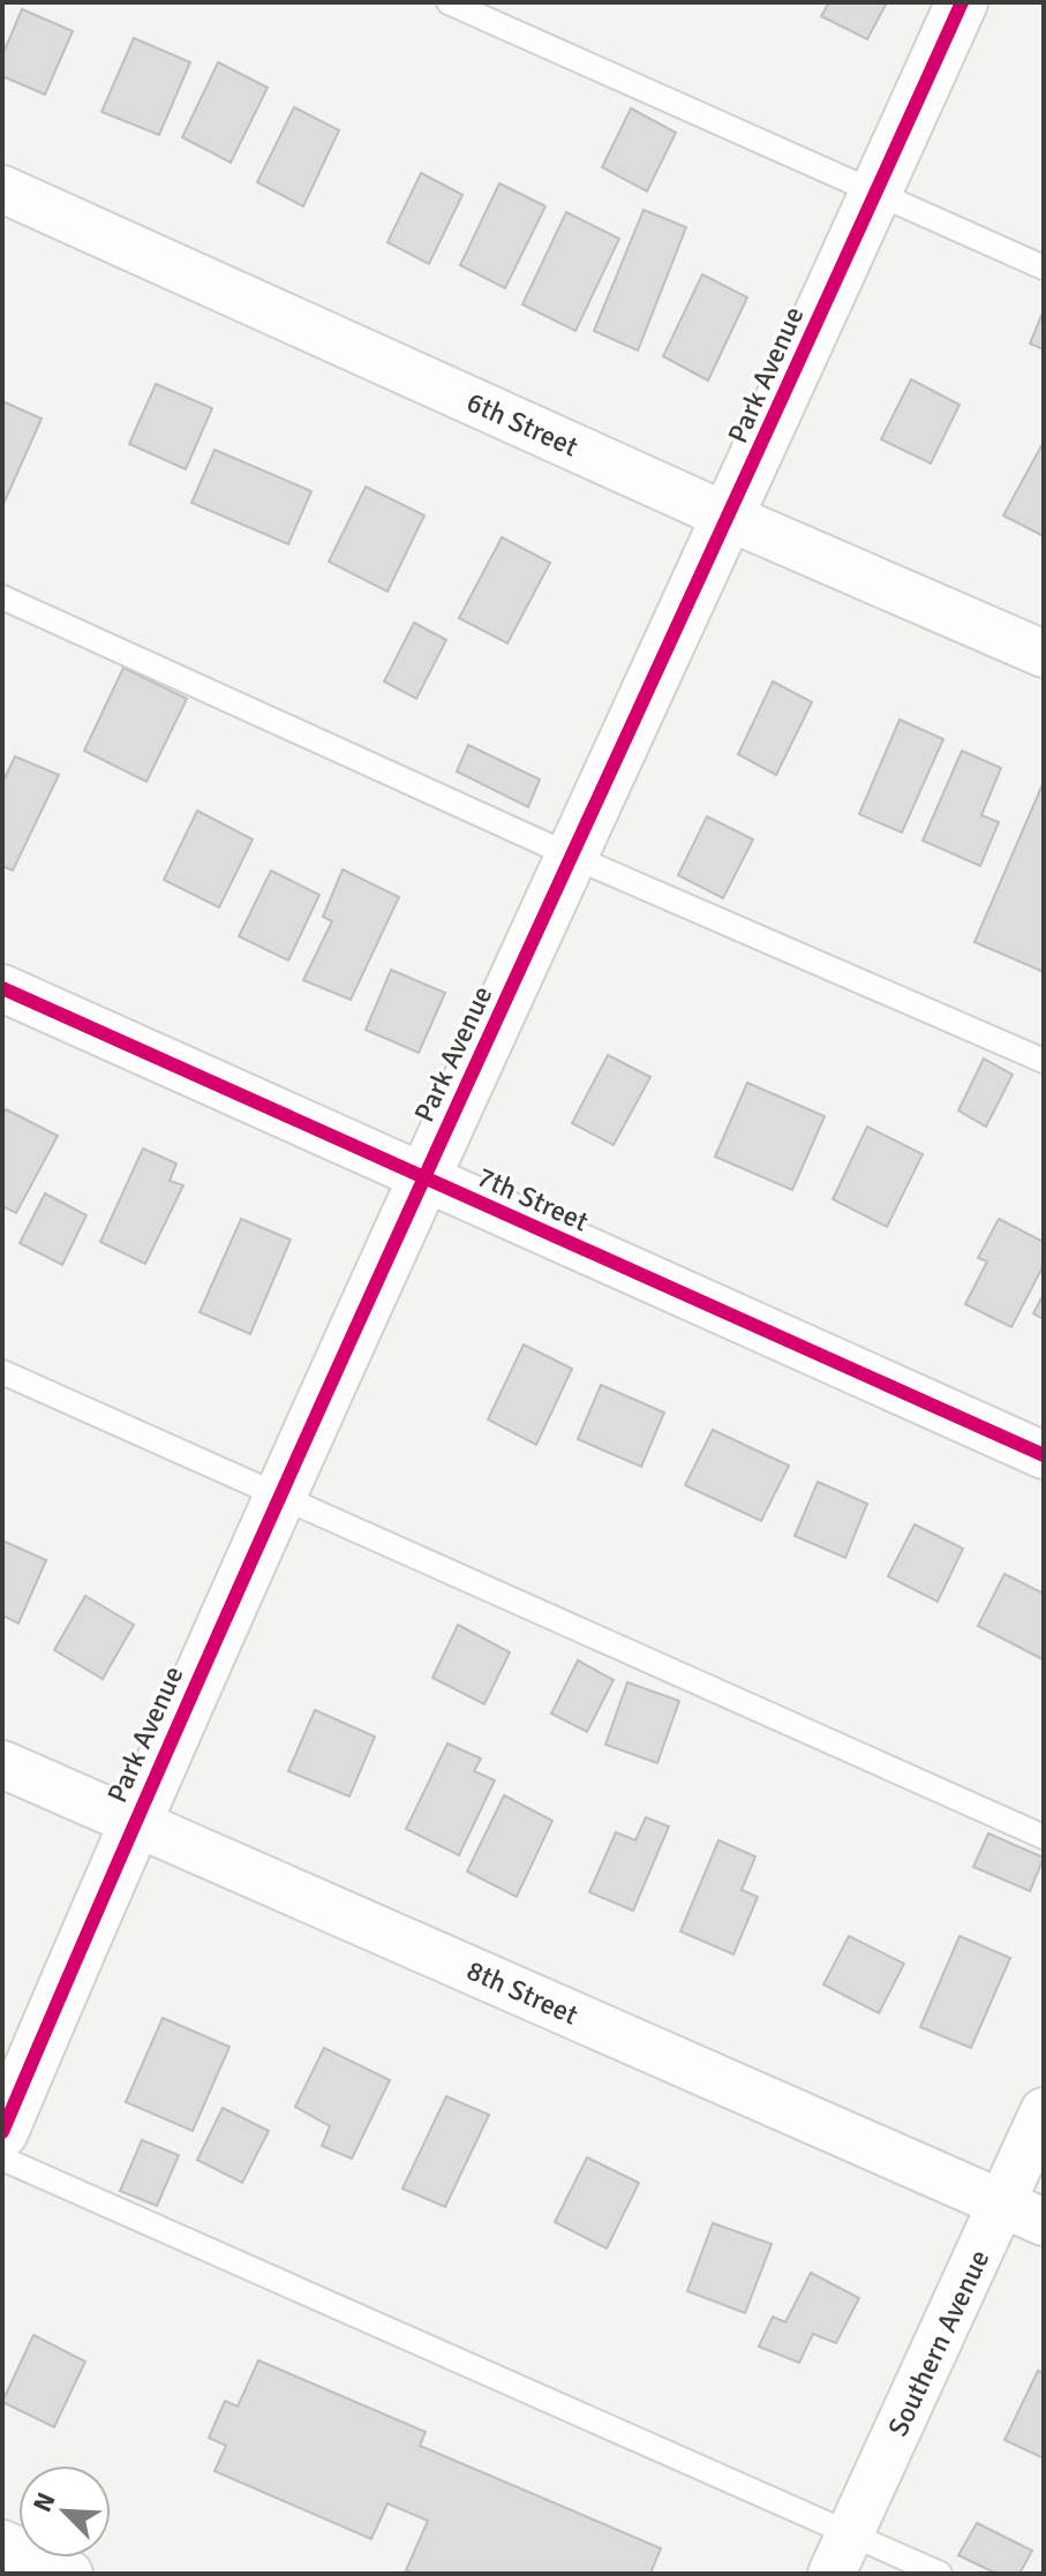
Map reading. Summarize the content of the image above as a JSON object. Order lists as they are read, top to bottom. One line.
{"streets":{"street":["Park Avenue","6th Street","7th Street","8th Street","Southern Avenue"]},"crossings":[["Park Avenue","6th Street"],["Park Avenue","7th Street"],["Park Avenue","8th Street"],["8th Street","Southern Avenue"]],"north":"top left"}
